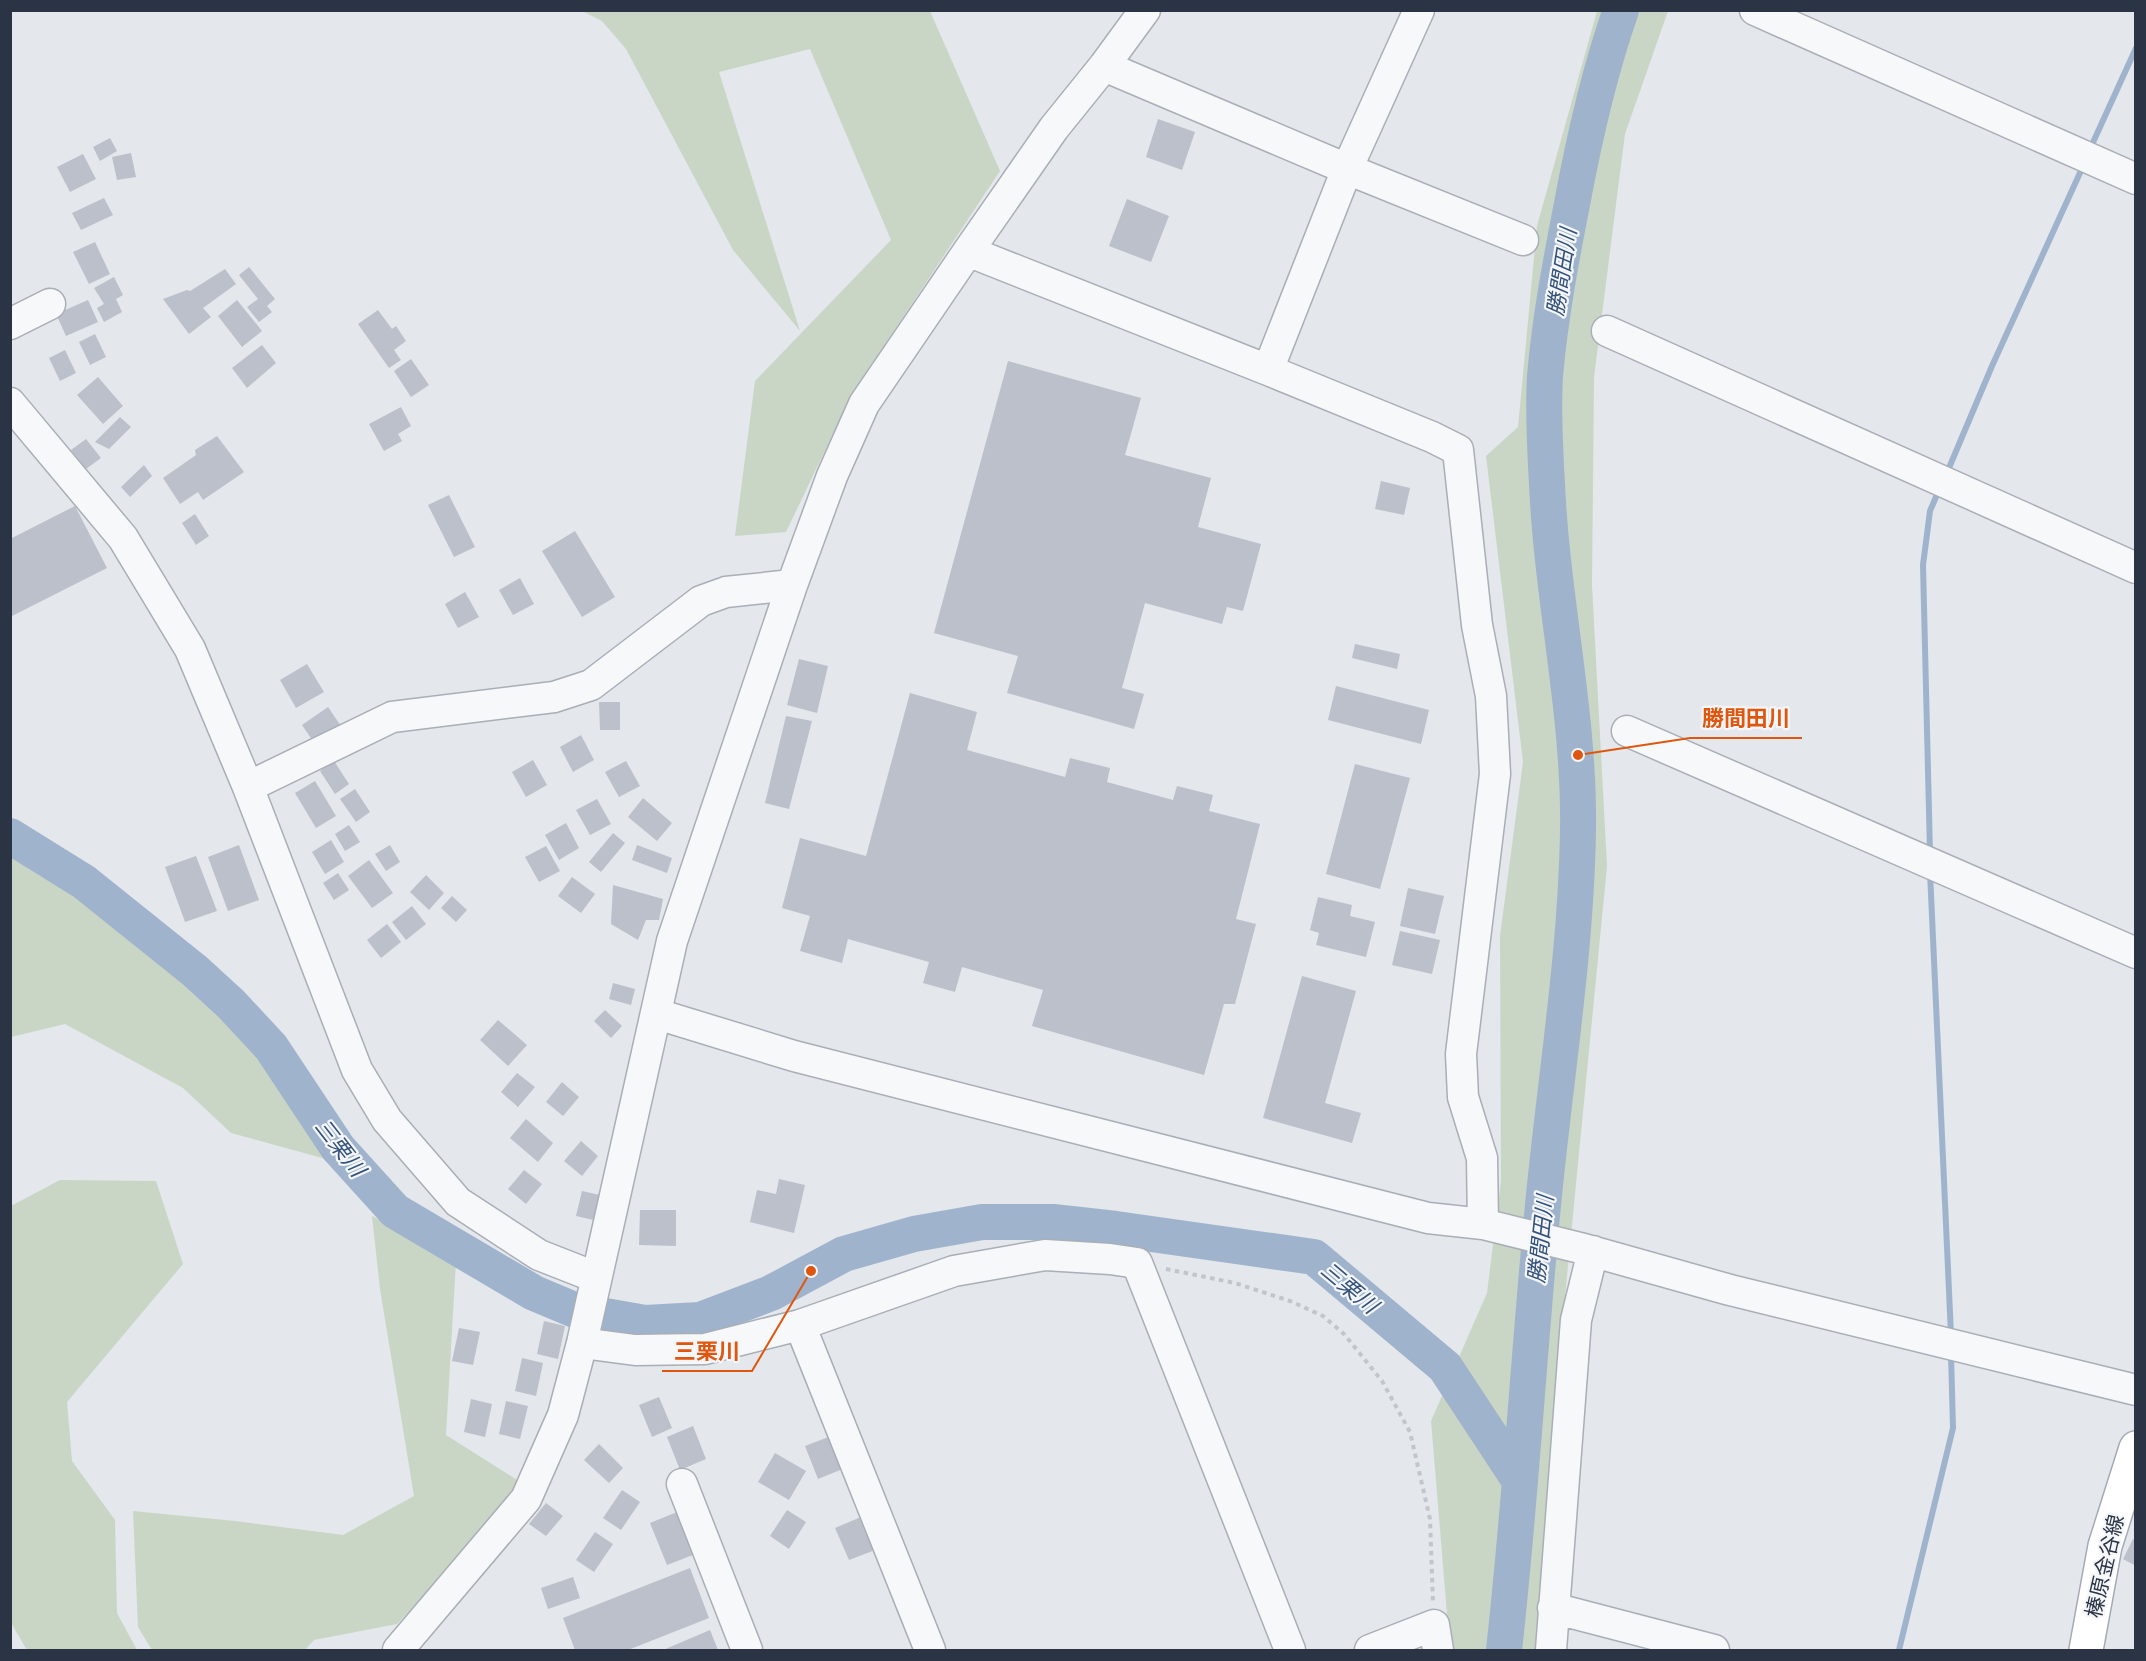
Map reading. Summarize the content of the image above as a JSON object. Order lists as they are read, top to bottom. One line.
{"streets":{"main road":["榛原金谷線"]},"water":["勝間田川","三栗川"],"places":["勝間田川","三栗川"]}
